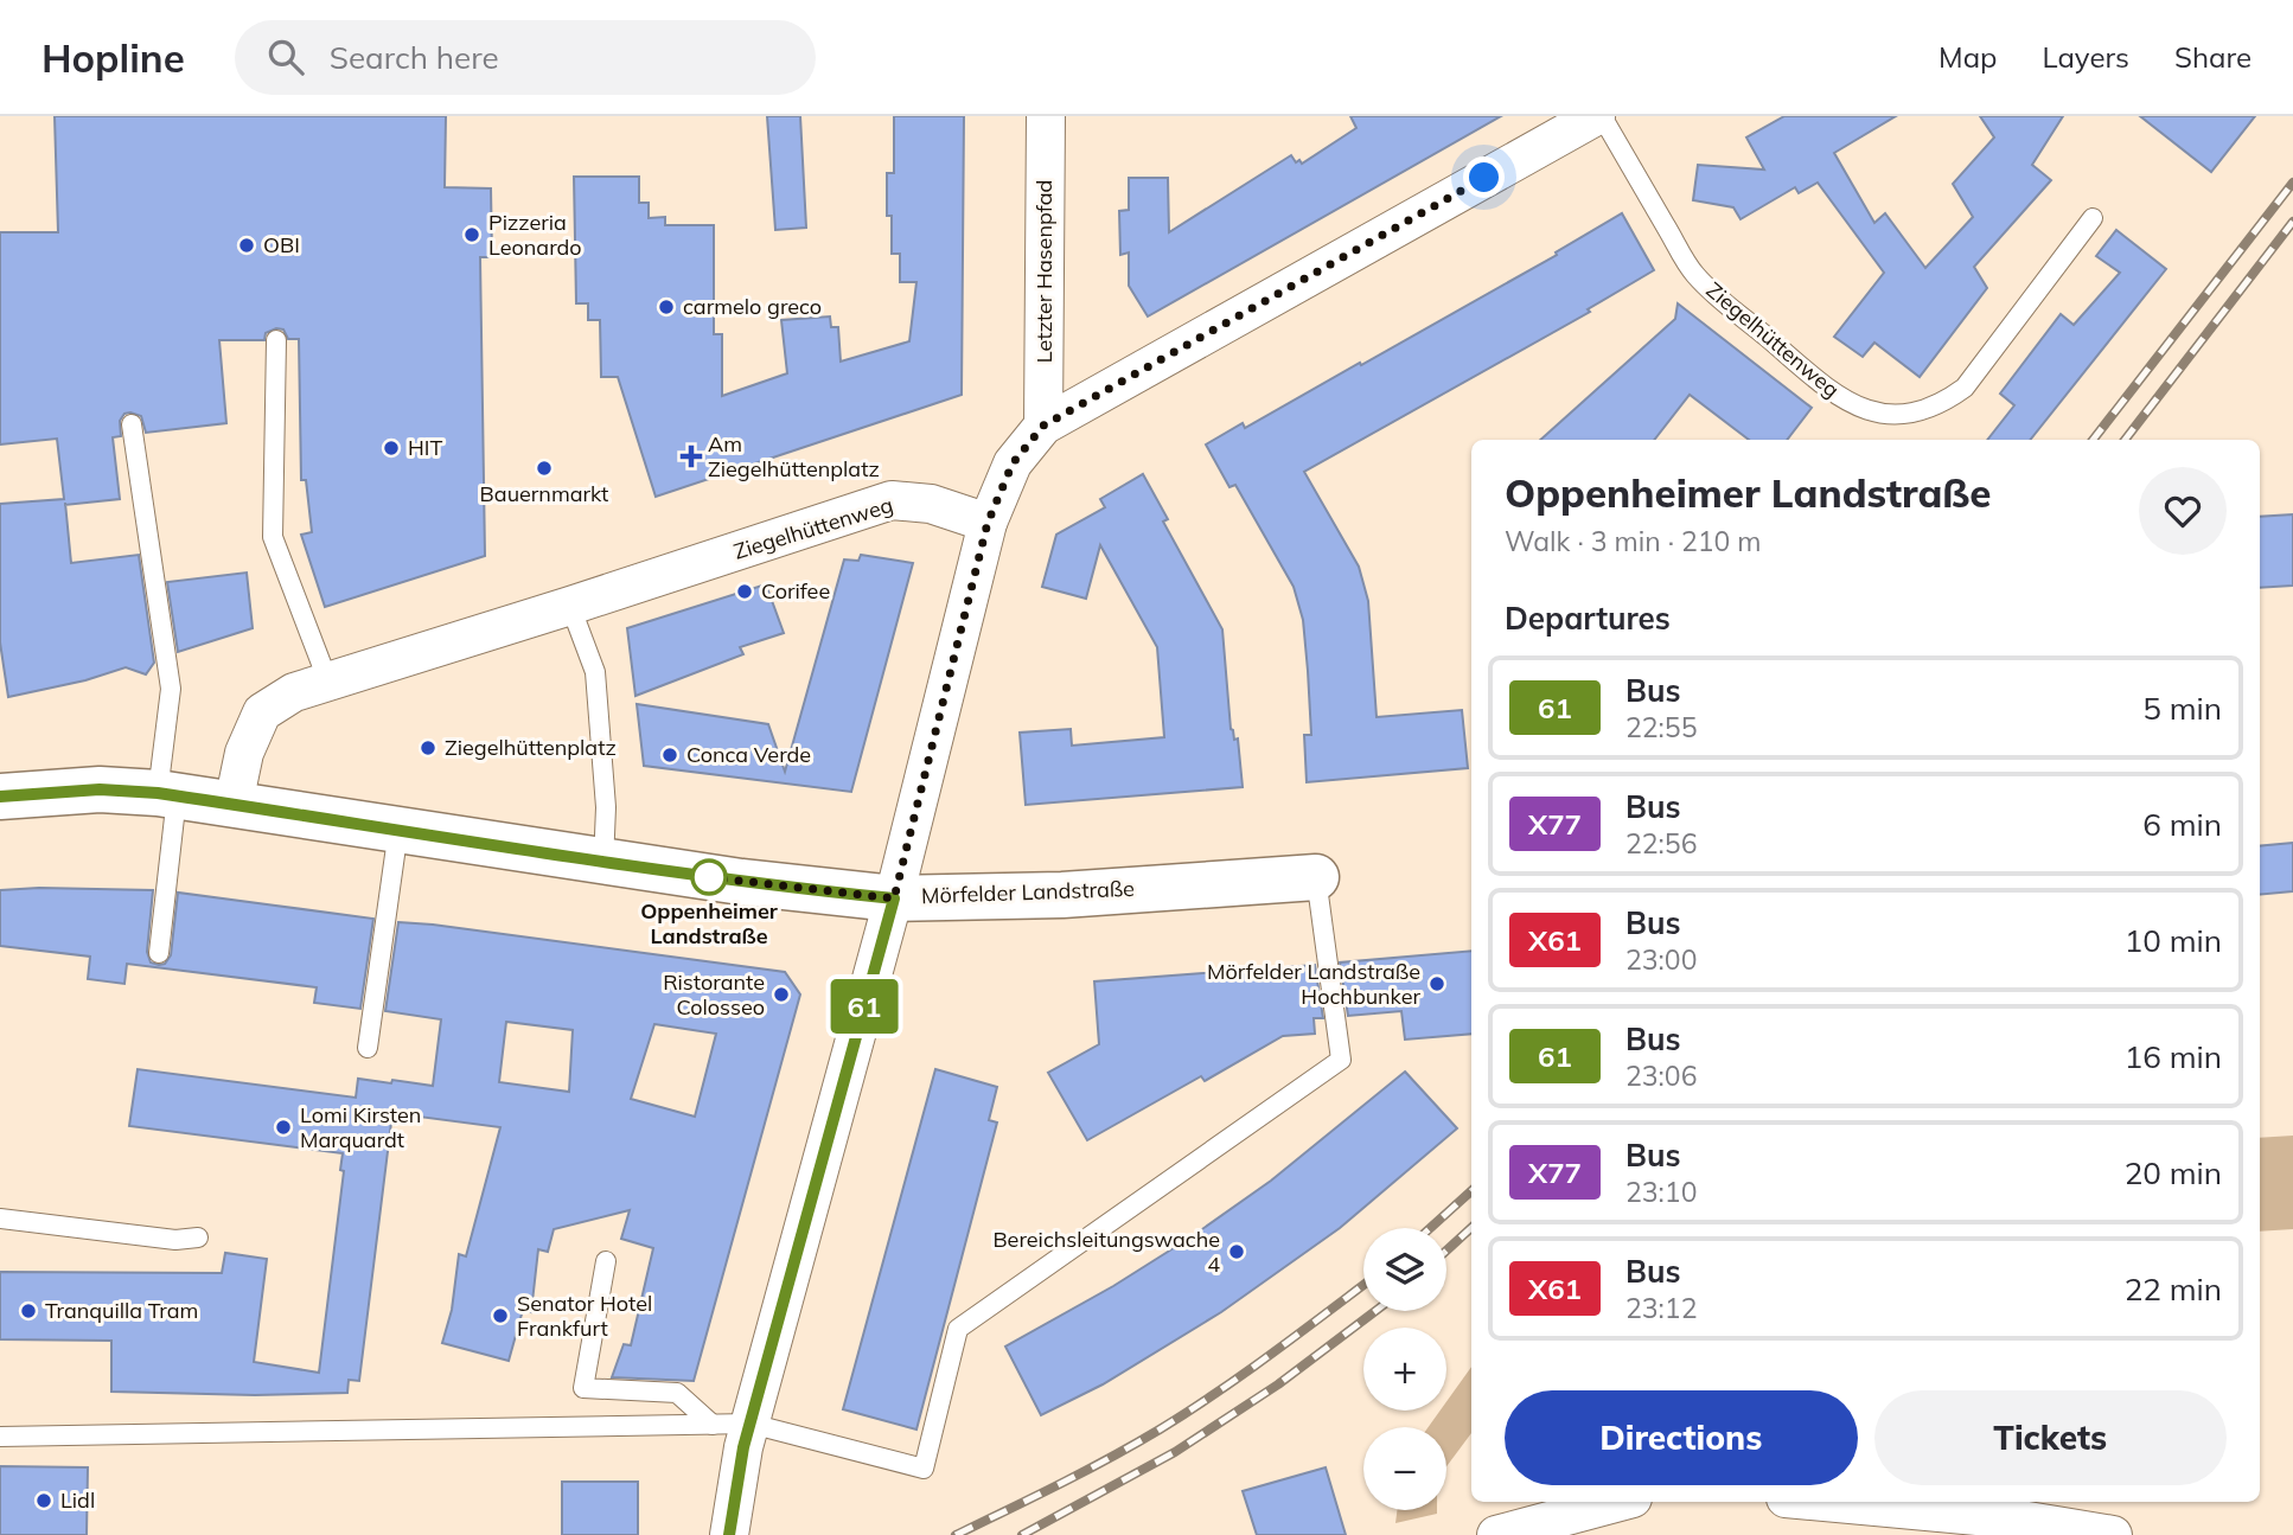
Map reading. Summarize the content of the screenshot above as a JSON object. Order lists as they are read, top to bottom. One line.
{"streets":{"main road":["Mörfelder Landstraße"],"street":["Letzter Hasenpfad","Ziegelhüttenweg"]},"crossings":[["Ziegelhüttenweg","Mörfelder Landstraße"]],"places":{"other":["Pizzeria Leonardo","OBI","carmelo greco","HIT","Bauernmarkt","Corifee","Ziegelhüttenplatz","Conca Verde","Oppenheimer Landstraße","Mörfelder Landstraße Hochbunker","Ristorante Colosseo","Lomi Kirsten Marquardt","Bereichsleitungswache 4","Tranquilla Tram","Senator Hotel Frankfurt","Lidl"],"health":["Am Ziegelhüttenplatz"]},"lines":["bus line 61"],"page":{"header":"Hopline","search":"Search here","nav":["Map","Layers","Share"],"on_map":"61","heading":[["Oppenheimer Landstraße","Walk · 3 min · 210 m"],"Departures"],"list":[{"mark":"61","name":"Bus","note":"22:55","value":"5 min"},{"mark":"X77","name":"Bus","note":"22:56","value":"6 min"},{"mark":"X61","name":"Bus","note":"23:00","value":"10 min"},{"mark":"61","name":"Bus","note":"23:06","value":"16 min"},{"mark":"X77","name":"Bus","note":"23:10","value":"20 min"},{"mark":"X61","name":"Bus","note":"23:12","value":"22 min"}],"map_buttons":["+","−"],"buttons":["Directions","Tickets"]}}
